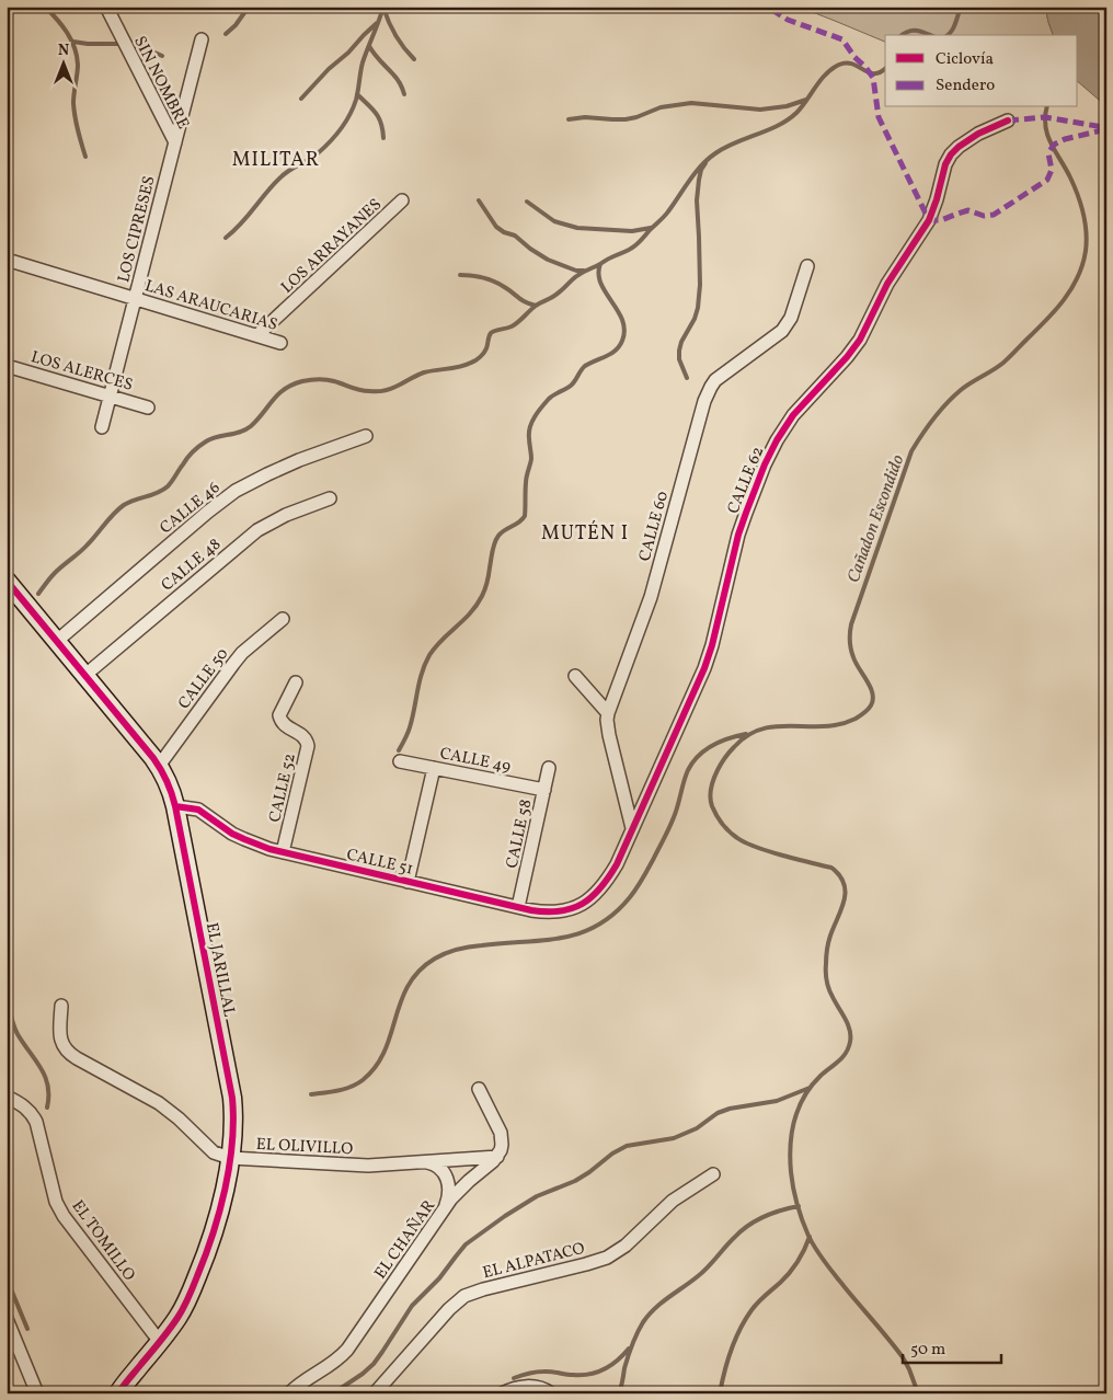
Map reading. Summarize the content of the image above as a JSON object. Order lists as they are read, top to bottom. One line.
{"streets":{"street":["SIN NOMBRE","LOS CIPRESES","LOS ARRAYANES","LAS ARAUCARIAS","LOS ALERCES","CALLE 62","CALLE 46","CALLE 60","CALLE 48","CALLE 50","CALLE 49","CALLE 52","CALLE 58","CALLE 51","EL JARILLAL","EL OLIVILLO","EL CHAÑAR","EL TOMILLO","EL ALPATACO"]},"crossings":[["SIN NOMBRE","LOS CIPRESES"],["LOS CIPRESES","LAS ARAUCARIAS"],["LOS CIPRESES","LOS ALERCES"],["LOS ARRAYANES","LAS ARAUCARIAS"],["CALLE 62","CALLE 60"],["CALLE 62","CALLE 51"],["CALLE 46","EL JARILLAL"],["CALLE 48","EL JARILLAL"],["CALLE 50","EL JARILLAL"],["CALLE 49","CALLE 58"],["CALLE 52","CALLE 51"],["CALLE 58","CALLE 51"],["CALLE 51","EL JARILLAL"],["EL JARILLAL","EL OLIVILLO"],["EL JARILLAL","EL TOMILLO"],["EL OLIVILLO","EL CHAÑAR"]],"districts":["MILITAR","MUTÉN I"],"water":["Cañadon Escondido"],"legend":["Ciclovía","Sendero"],"scale_bar":"50 m","north":"top"}
